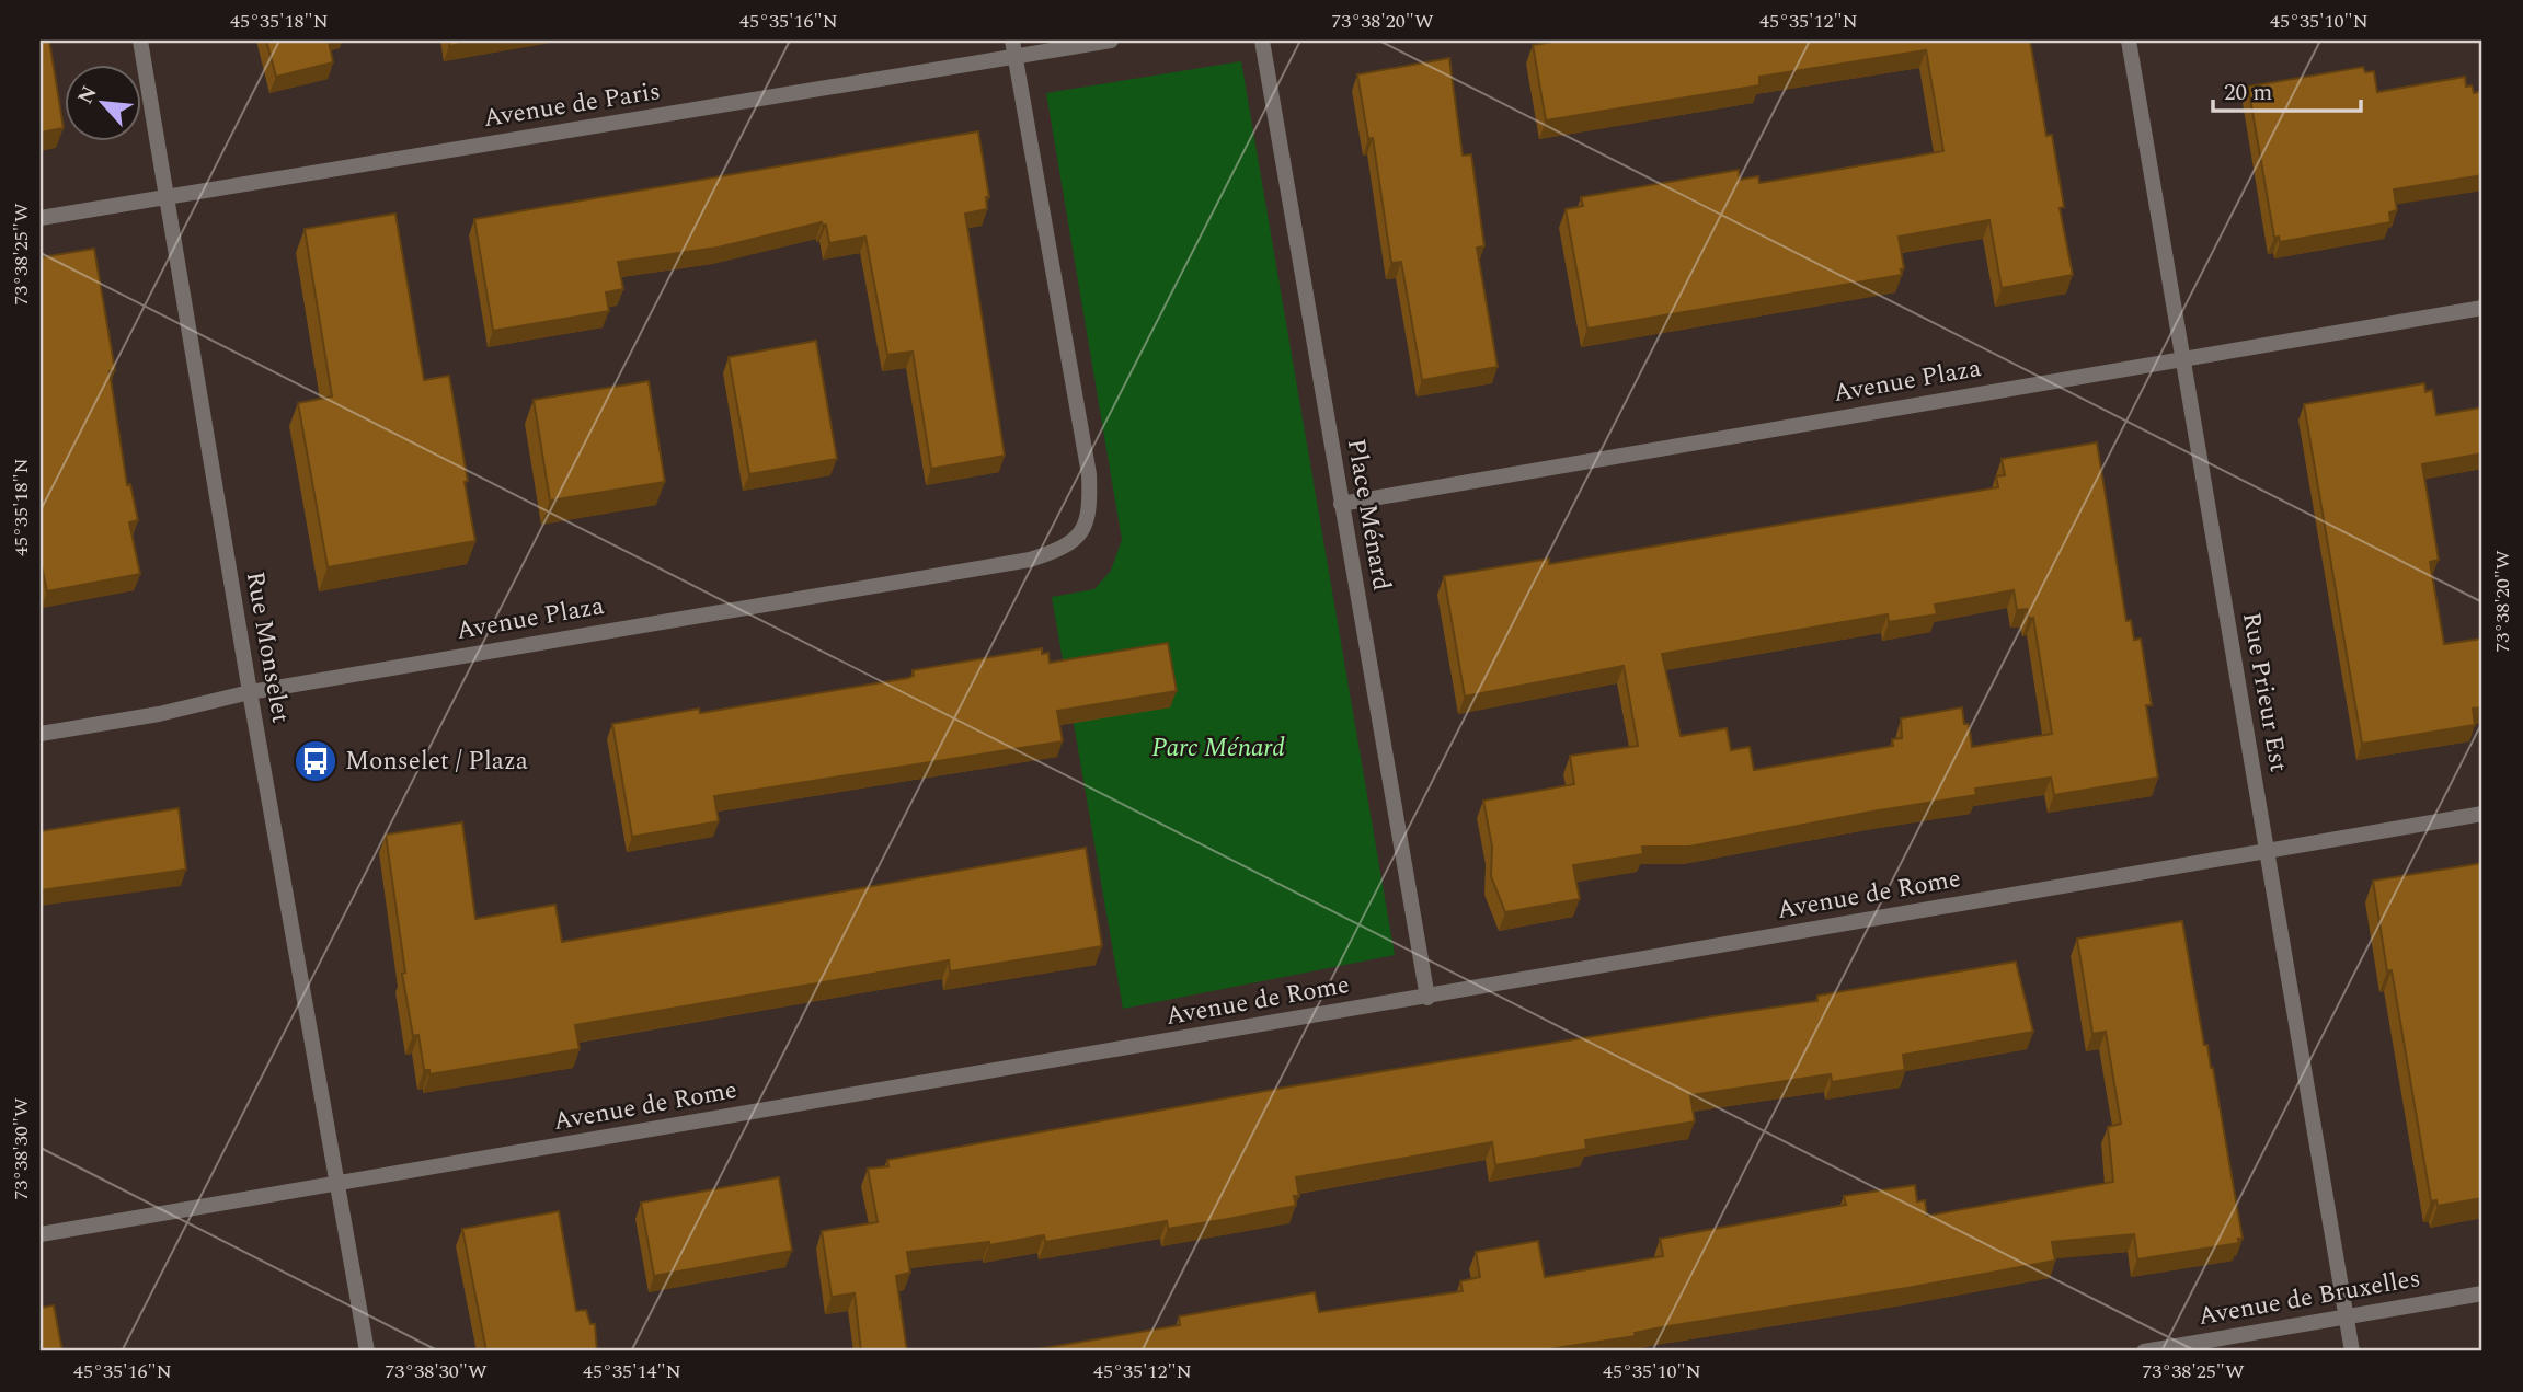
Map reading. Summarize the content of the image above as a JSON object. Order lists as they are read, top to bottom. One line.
{"streets":{"street":["Avenue de Paris","Avenue Plaza","Place Ménard","Rue Monselet","Rue Prieur Est","Avenue de Rome","Avenue de Bruxelles"]},"crossings":[["Avenue de Paris","Avenue Plaza"],["Avenue de Paris","Rue Monselet"],["Avenue Plaza","Place Ménard"],["Avenue Plaza","Rue Monselet"],["Avenue Plaza","Rue Prieur Est"],["Place Ménard","Avenue de Rome"],["Rue Monselet","Avenue de Rome"],["Rue Prieur Est","Avenue de Rome"],["Rue Prieur Est","Avenue de Bruxelles"]],"parks":["Parc Ménard"],"places":{"bus stop":["Monselet / Plaza"]},"scale_bar":"20 m","north":"top left","coordinates":["45°35'18\"N","45°35'16\"N","73°38'20\"W","45°35'12\"N","45°35'10\"N","73°38'25\"W","73°38'30\"W","45°35'14\"N"]}
